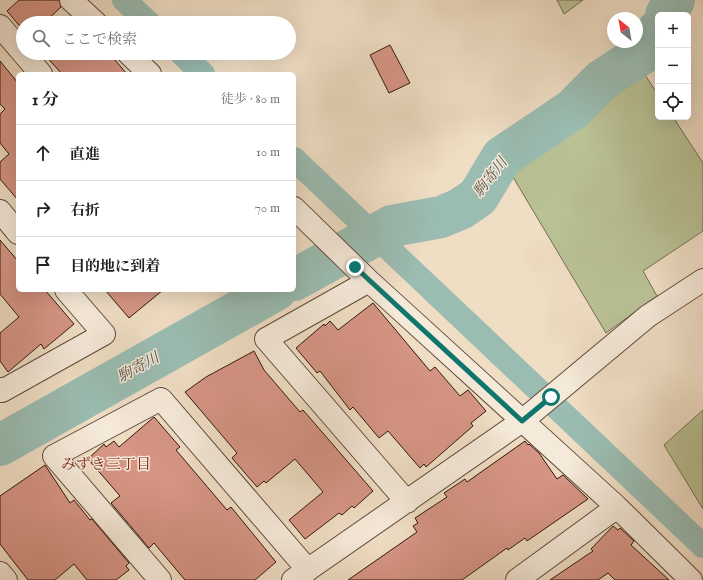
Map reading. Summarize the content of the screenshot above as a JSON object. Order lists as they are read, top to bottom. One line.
{"districts":["みずき三丁目"],"water":["駒寄川"],"north":"top left","page":{"map_buttons":["+","−"],"search":"ここで検索","heading":["1 分","徒歩 · 80 m"],"list":[["直進","10 m"],["右折","70 m"],"目的地に到着"]}}
